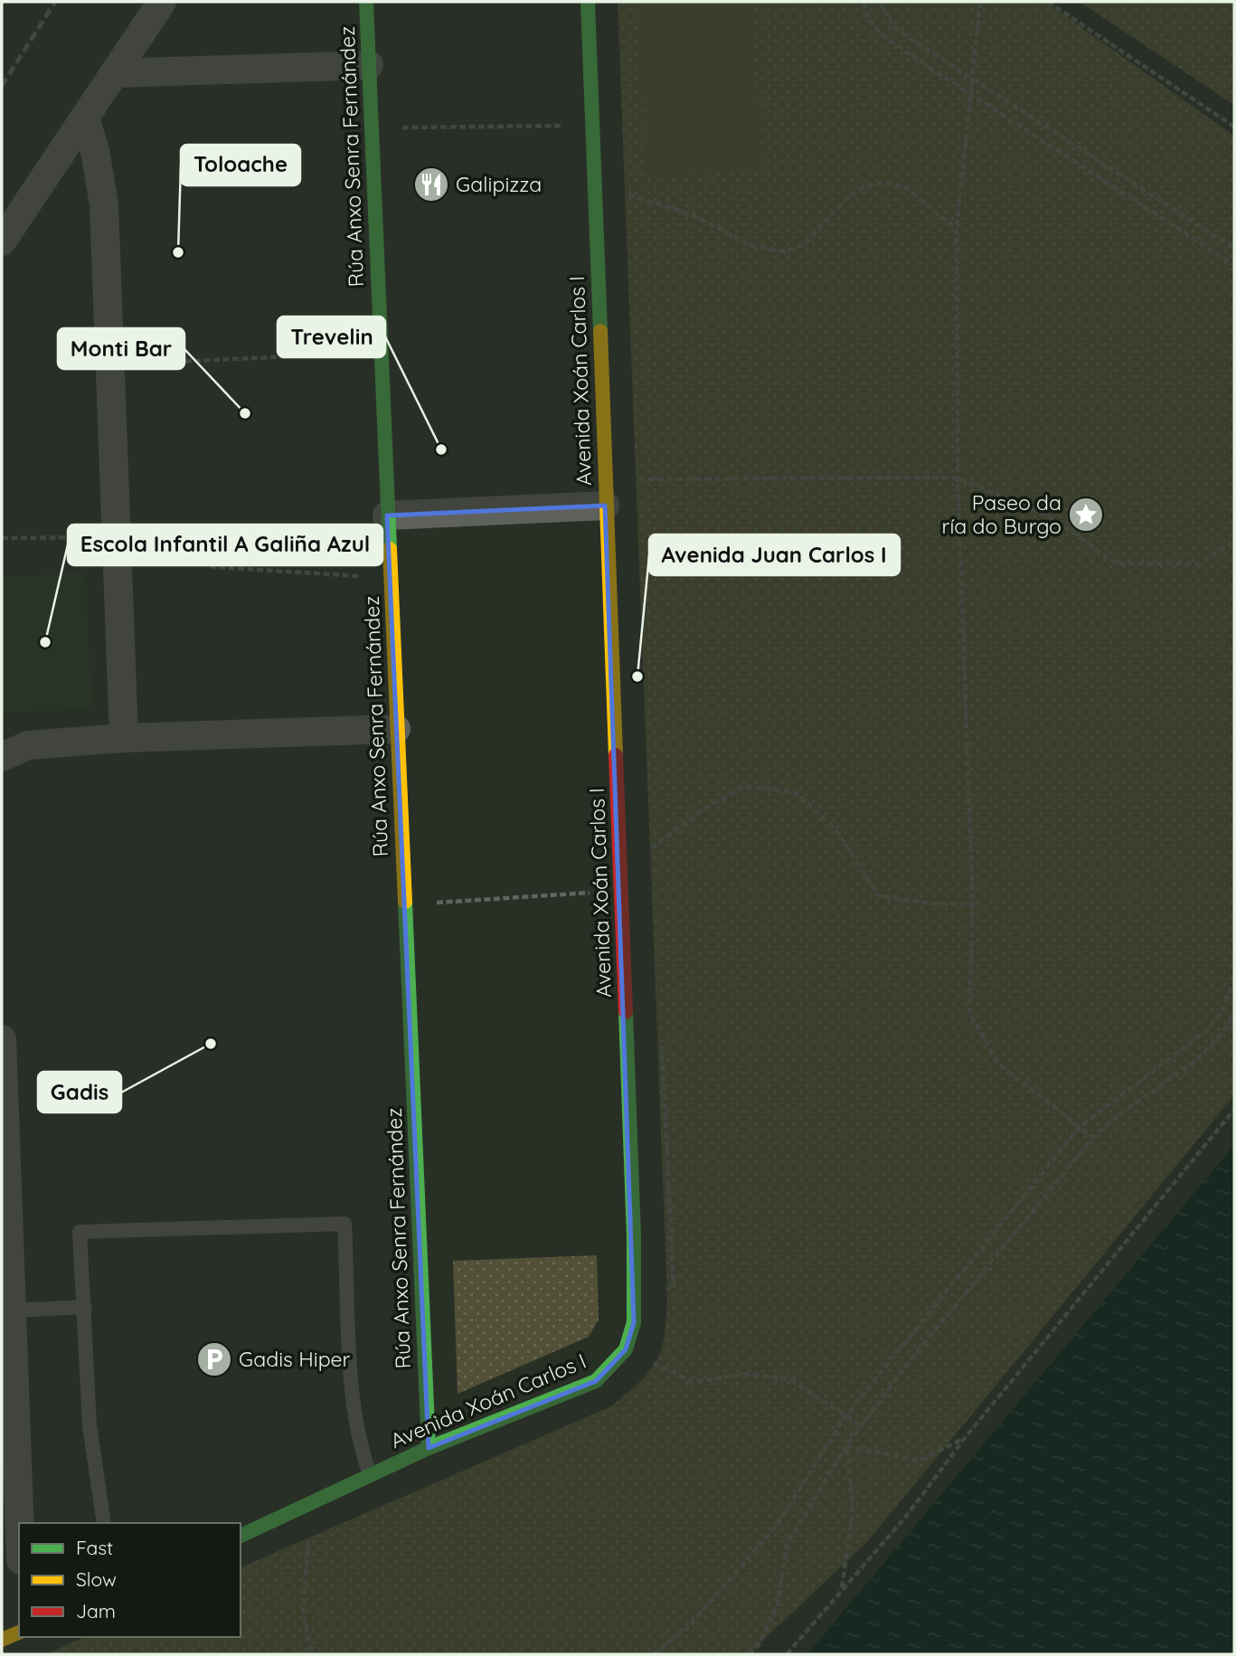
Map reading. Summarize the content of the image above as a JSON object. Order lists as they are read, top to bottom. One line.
{"streets":{"street":["Rúa Anxo Senra Fernández","Avenida Xoán Carlos I"]},"crossings":[["Rúa Anxo Senra Fernández","Avenida Xoán Carlos I"]],"places":{"restaurant":["Galipizza"],"other":["Toloache","Monti Bar","Trevelin","Escola Infantil A Galiña Azul","Avenida Juan Carlos I","Gadis"],"place":["Paseo da ría do Burgo"],"parking":["Gadis Hiper"]},"legend":["Fast","Slow","Jam"]}
